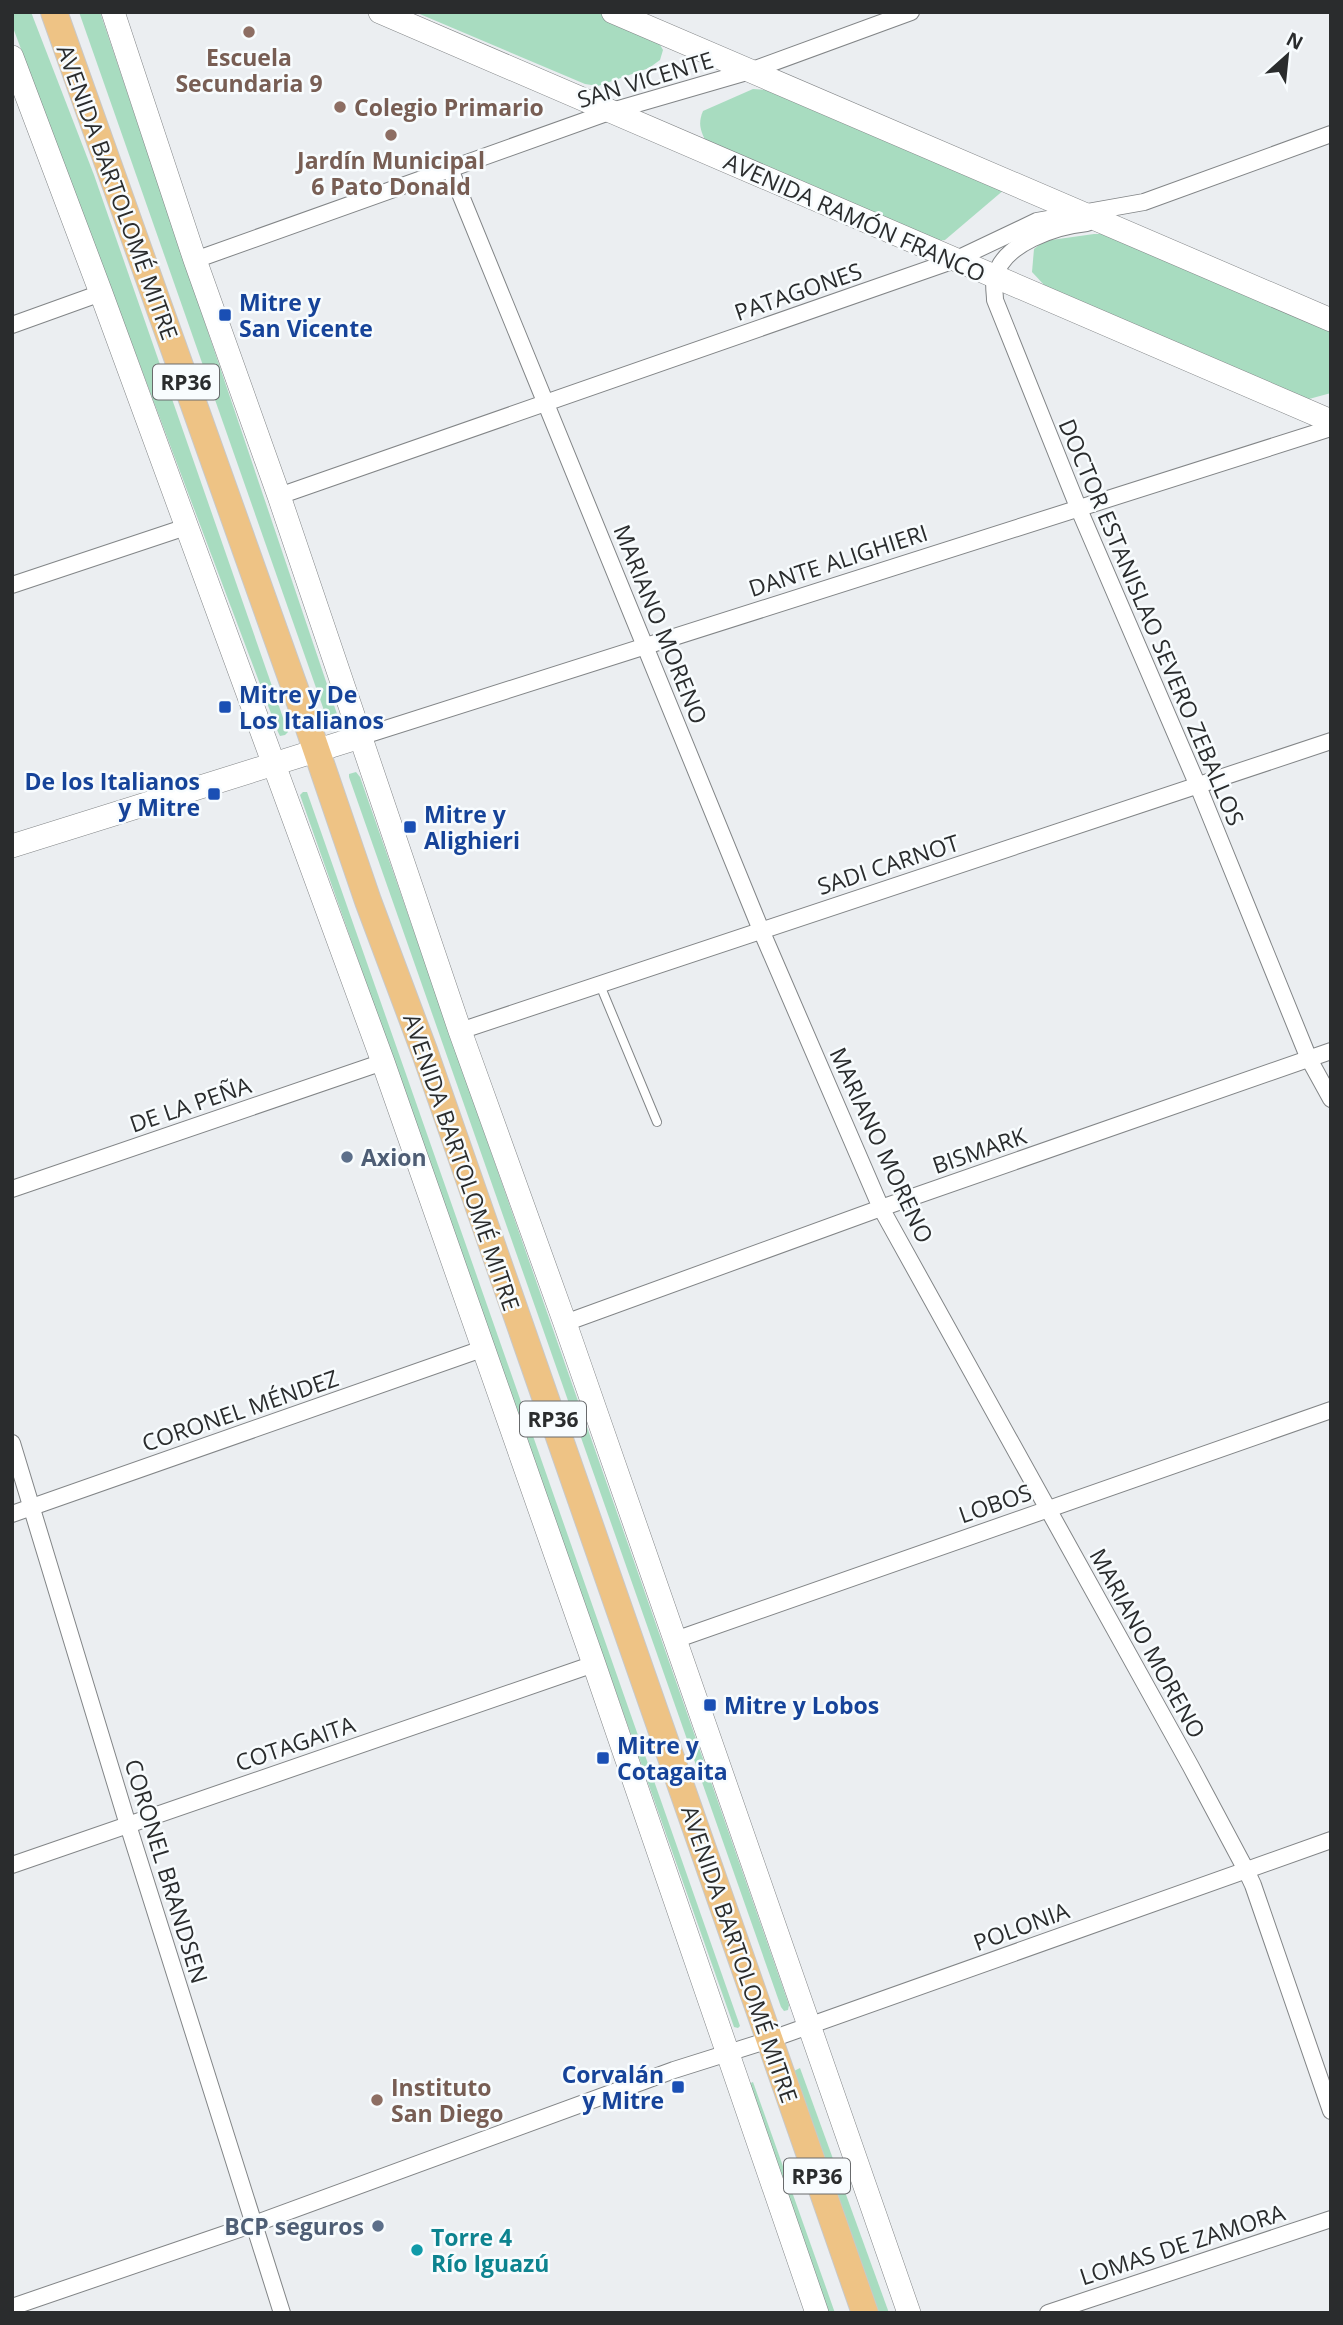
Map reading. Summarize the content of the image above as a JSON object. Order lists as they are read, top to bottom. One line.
{"streets":{"main road":["AVENIDA BARTOLOMÉ MITRE","RP36"],"street":["SAN VICENTE","AVENIDA RAMÓN FRANCO","PATAGONES","DANTE ALIGHIERI","DOCTOR ESTANISLAO SEVERO ZEBALLOS","MARIANO MORENO","SADI CARNOT","DE LA PEÑA","BISMARK","CORONEL MÉNDEZ","LOBOS","COTAGAITA","CORONEL BRANDSEN","POLONIA","LOMAS DE ZAMORA"]},"crossings":[["SAN VICENTE","AVENIDA BARTOLOMÉ MITRE"],["SAN VICENTE","AVENIDA RAMÓN FRANCO"],["SAN VICENTE","MARIANO MORENO"],["AVENIDA BARTOLOMÉ MITRE","PATAGONES"],["AVENIDA BARTOLOMÉ MITRE","DANTE ALIGHIERI"],["AVENIDA BARTOLOMÉ MITRE","SADI CARNOT"],["AVENIDA BARTOLOMÉ MITRE","DE LA PEÑA"],["AVENIDA BARTOLOMÉ MITRE","BISMARK"],["AVENIDA BARTOLOMÉ MITRE","CORONEL MÉNDEZ"],["AVENIDA BARTOLOMÉ MITRE","LOBOS"],["AVENIDA BARTOLOMÉ MITRE","COTAGAITA"],["AVENIDA BARTOLOMÉ MITRE","POLONIA"],["AVENIDA RAMÓN FRANCO","PATAGONES"],["AVENIDA RAMÓN FRANCO","DOCTOR ESTANISLAO SEVERO ZEBALLOS"],["PATAGONES","MARIANO MORENO"],["DANTE ALIGHIERI","DOCTOR ESTANISLAO SEVERO ZEBALLOS"],["DANTE ALIGHIERI","MARIANO MORENO"],["DOCTOR ESTANISLAO SEVERO ZEBALLOS","SADI CARNOT"],["DOCTOR ESTANISLAO SEVERO ZEBALLOS","BISMARK"],["MARIANO MORENO","SADI CARNOT"],["MARIANO MORENO","BISMARK"],["MARIANO MORENO","LOBOS"],["MARIANO MORENO","POLONIA"],["CORONEL MÉNDEZ","CORONEL BRANDSEN"],["COTAGAITA","CORONEL BRANDSEN"],["CORONEL BRANDSEN","POLONIA"]],"places":{"other":["Escuela Secundaria 9","Colegio Primario","Jardín Municipal 6 Pato Donald","Axion","Instituto San Diego","BCP seguros","Torre 4 Río Iguazú"],"transit":["Mitre y San Vicente","Mitre y De Los Italianos","De los Italianos y Mitre","Mitre y Alighieri","Mitre y Lobos","Mitre y Cotagaita","Corvalán y Mitre"]},"north":"top right"}
